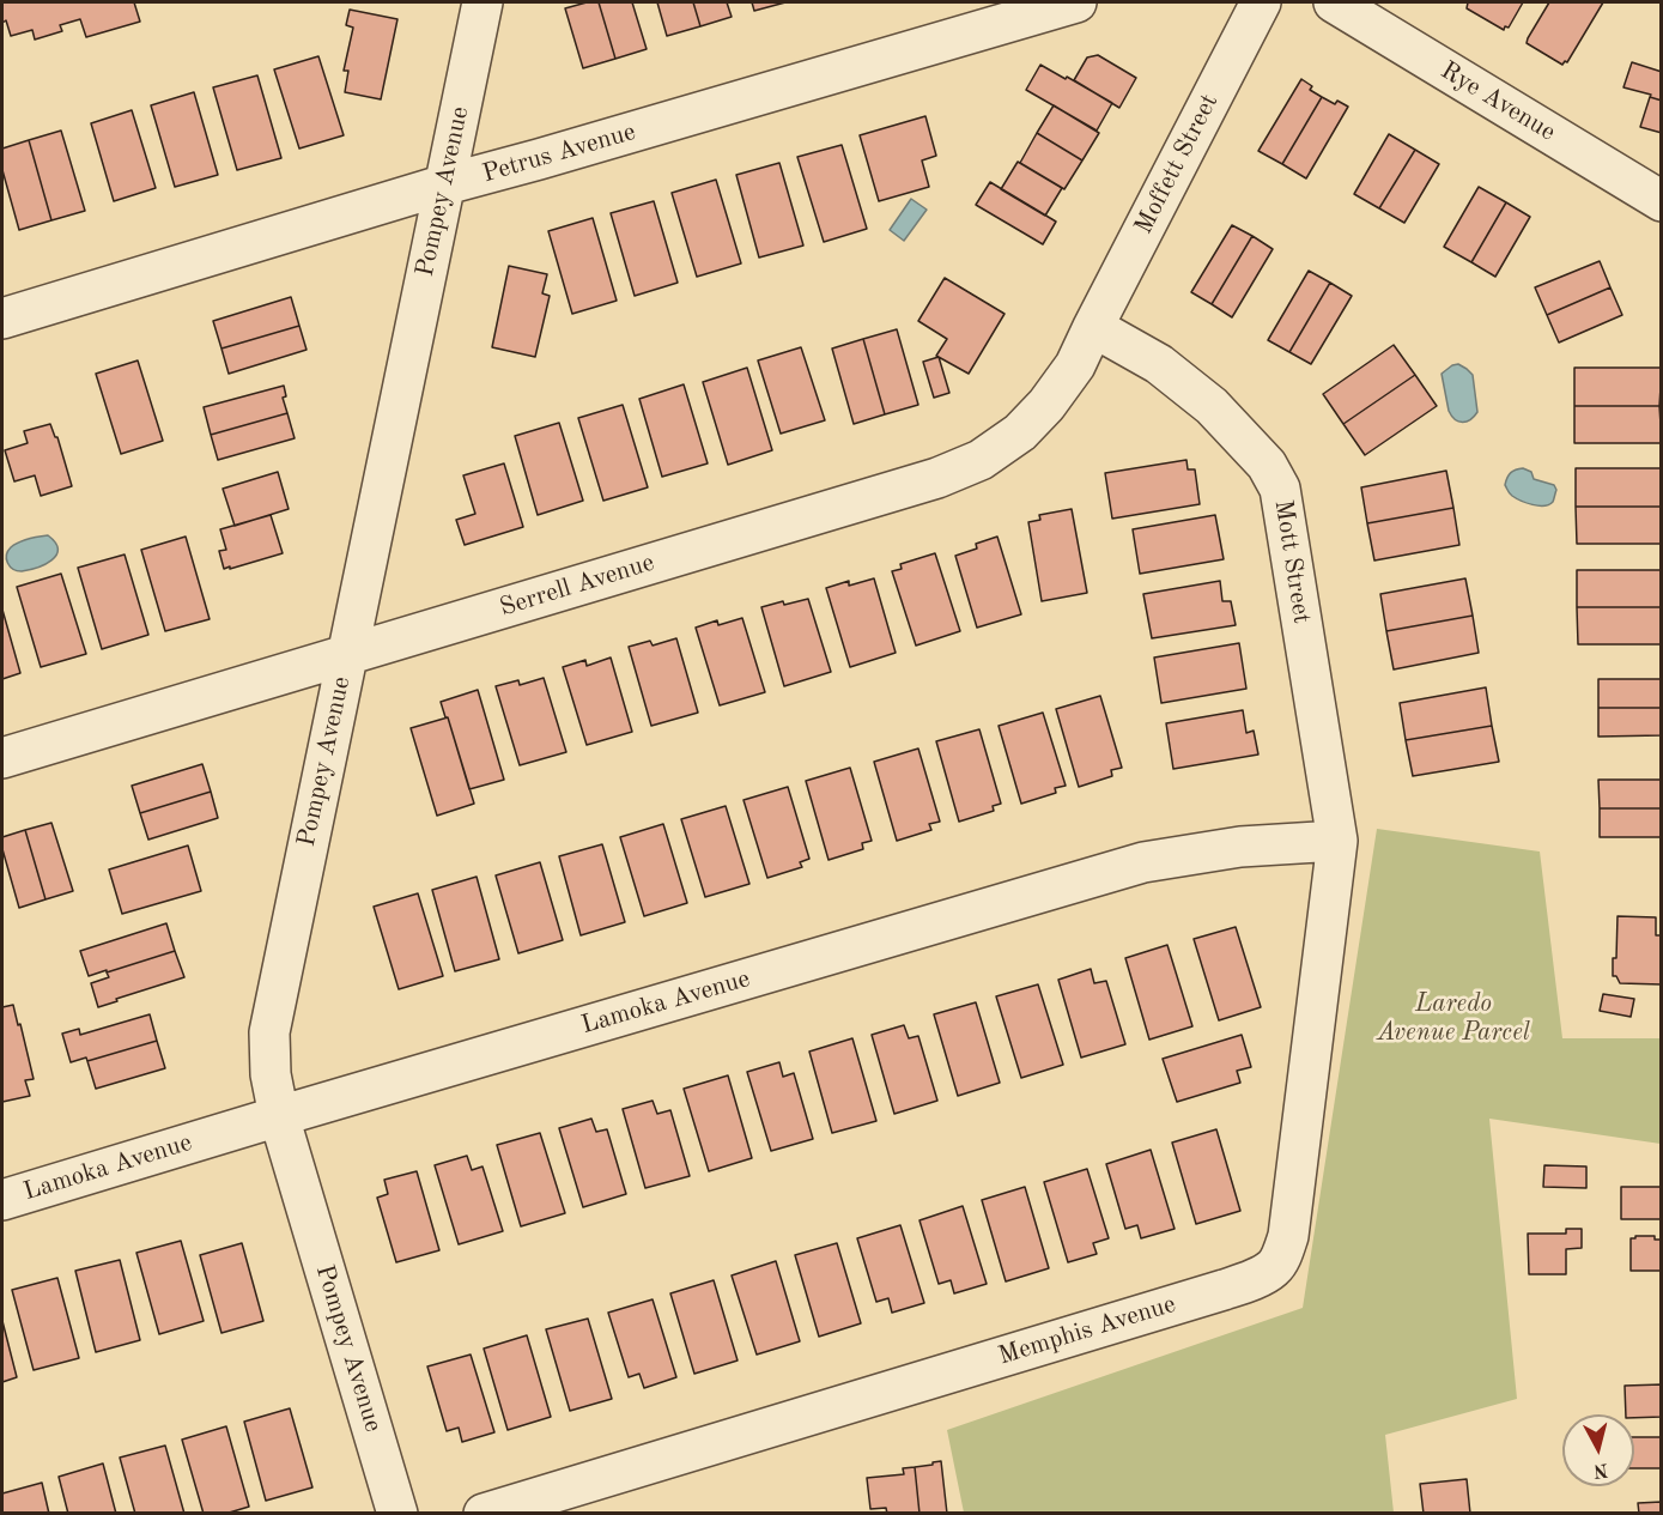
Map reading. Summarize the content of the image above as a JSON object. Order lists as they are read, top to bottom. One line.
{"streets":{"street":["Rye Avenue","Petrus Avenue","Moffett Street","Pompey Avenue","Mott Street","Serrell Avenue","Lamoka Avenue","Memphis Avenue"]},"crossings":[["Petrus Avenue","Pompey Avenue"],["Moffett Street","Mott Street"],["Moffett Street","Serrell Avenue"],["Pompey Avenue","Serrell Avenue"],["Pompey Avenue","Lamoka Avenue"],["Mott Street","Serrell Avenue"],["Mott Street","Lamoka Avenue"],["Mott Street","Memphis Avenue"],["Lamoka Avenue","Memphis Avenue"]],"parks":["Laredo Avenue Parcel"],"north":"bottom"}
